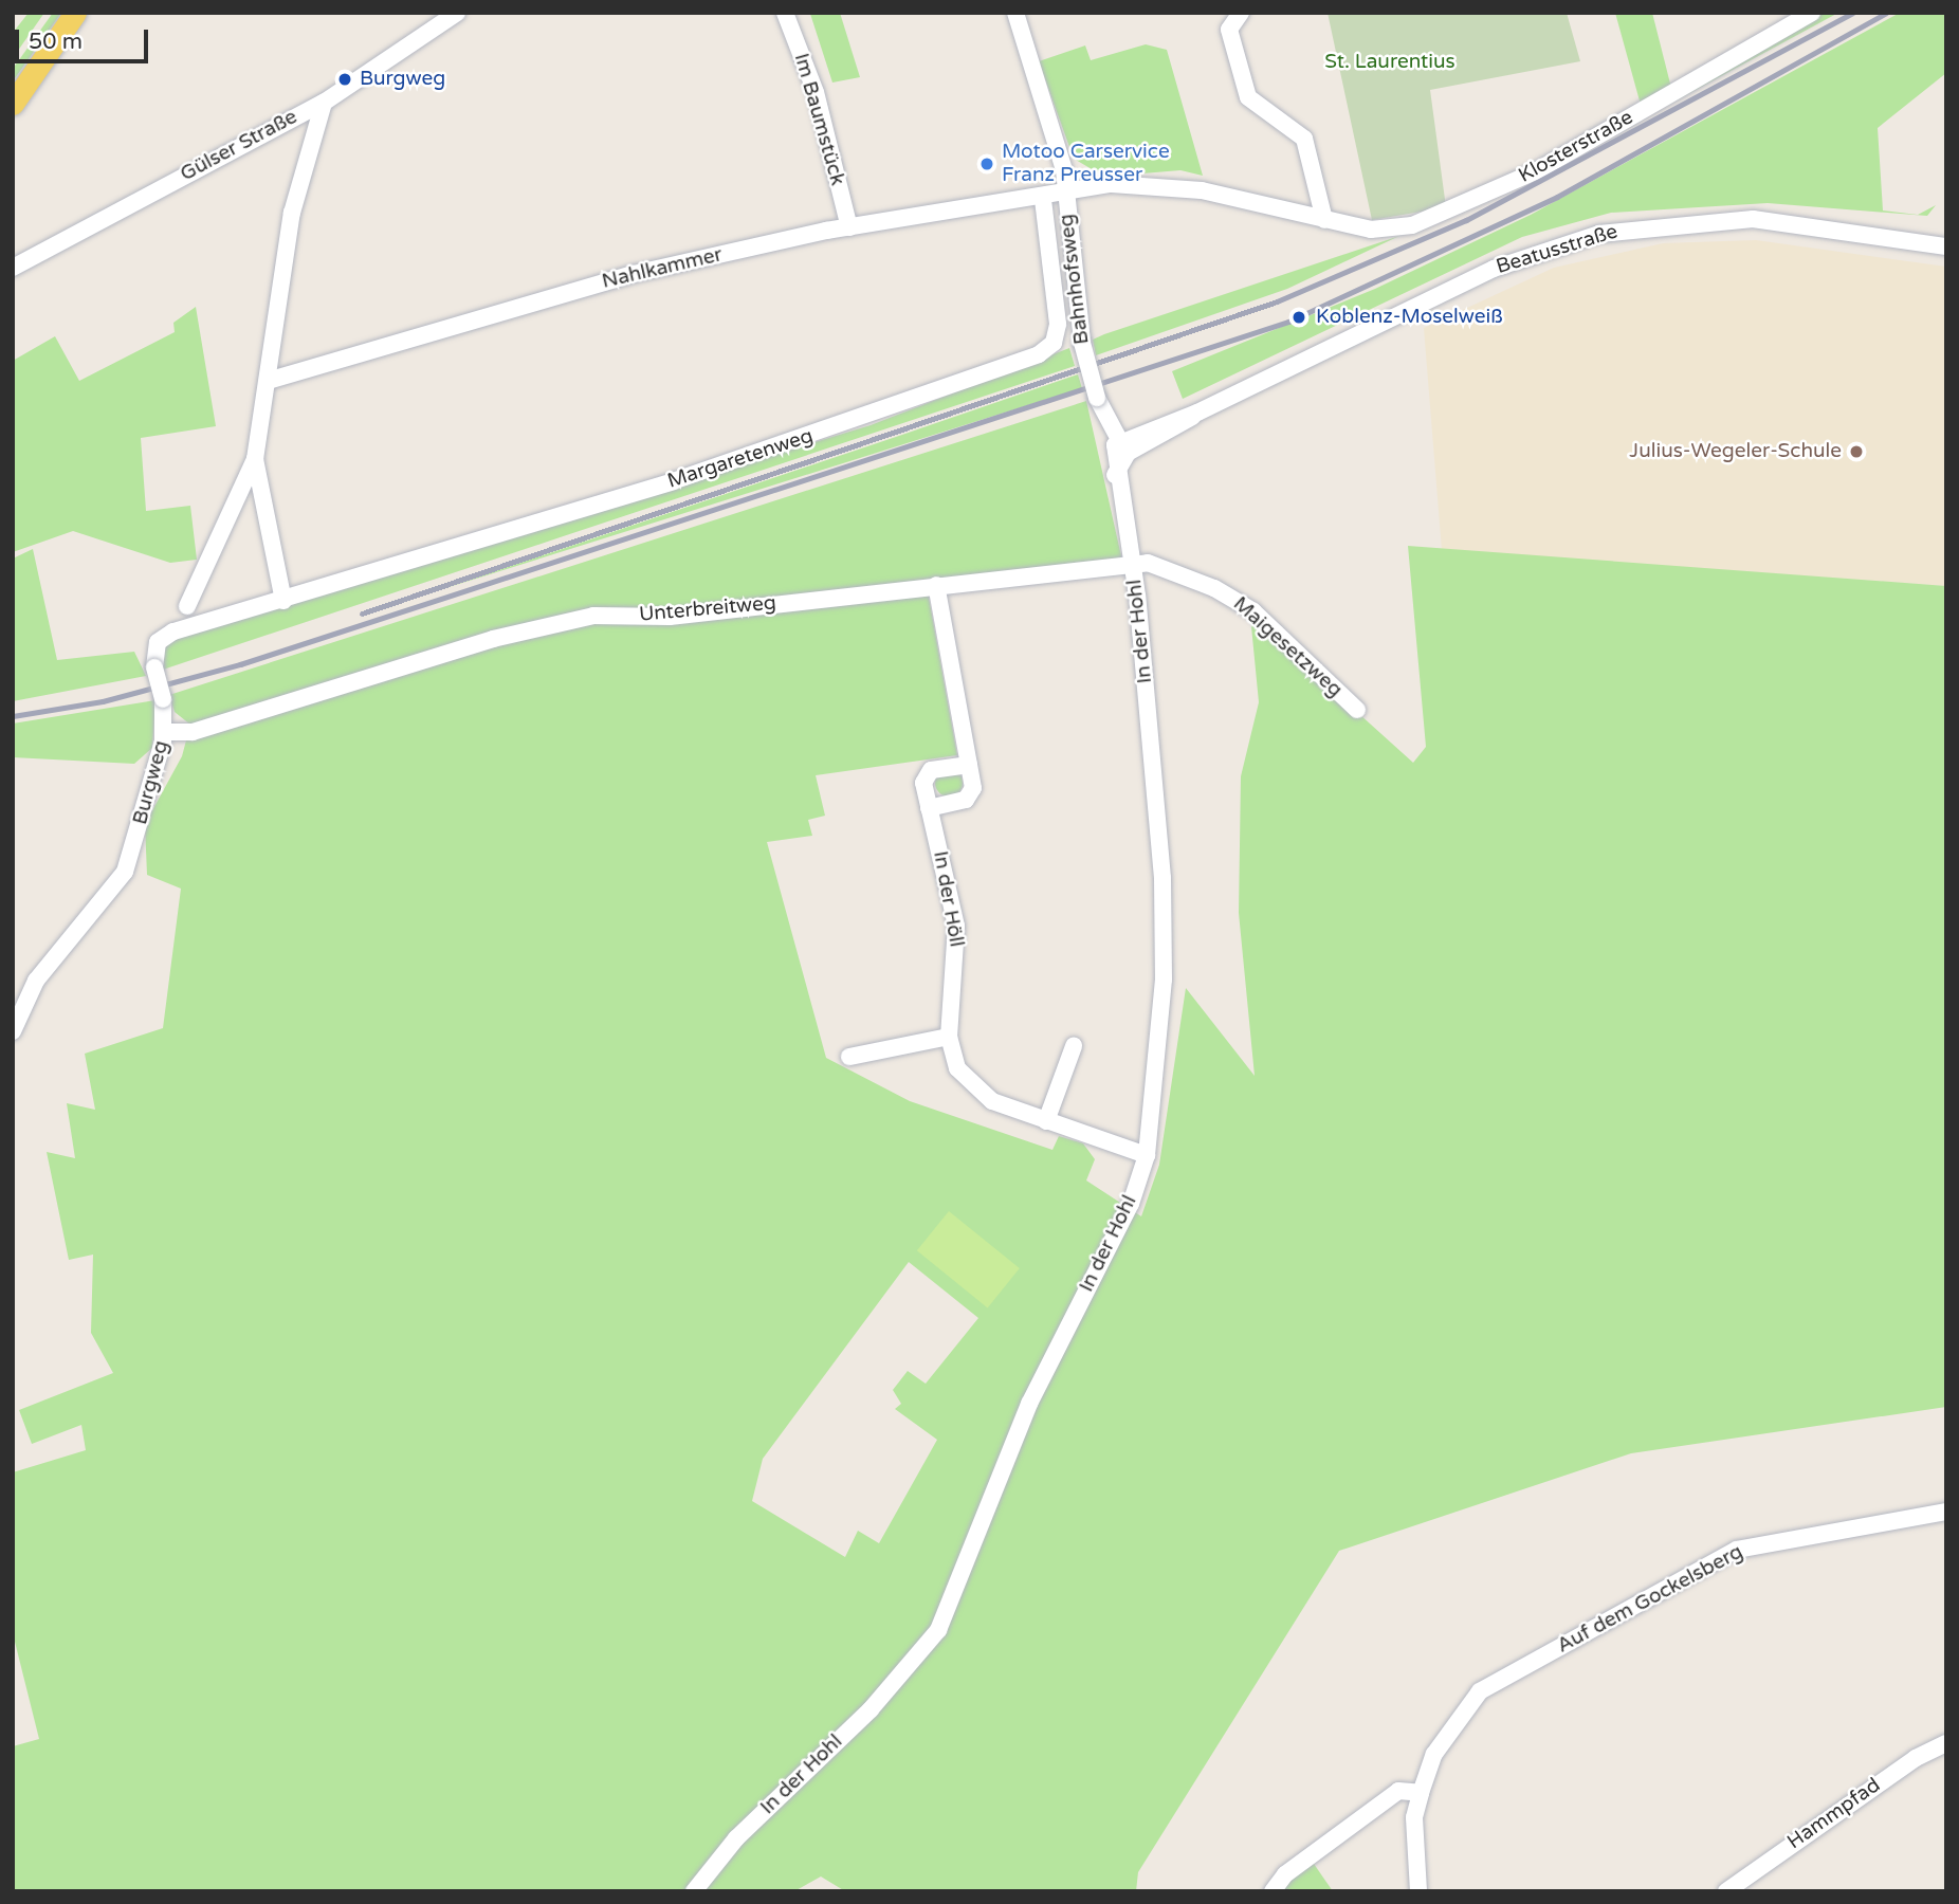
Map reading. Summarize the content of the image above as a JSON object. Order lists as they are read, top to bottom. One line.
{"streets":{"street":["Im Baumstück","Gülser Straße","Klosterstraße","Beatusstraße","Nahlkammer","Bahnhofsweg","Margaretenweg","Unterbreitweg","In der Hohl","Maigesetzweg","Burgweg","In der Höll","Auf dem Gockelsberg","Hammpfad"]},"crossings":[["Im Baumstück","Nahlkammer"],["Klosterstraße","Nahlkammer"],["Klosterstraße","Bahnhofsweg"],["Beatusstraße","Bahnhofsweg"],["Beatusstraße","In der Hohl"],["Nahlkammer","Bahnhofsweg"],["Nahlkammer","Margaretenweg"],["Bahnhofsweg","In der Hohl"],["Margaretenweg","Burgweg"],["Unterbreitweg","In der Hohl"],["Unterbreitweg","Maigesetzweg"],["Unterbreitweg","Burgweg"],["In der Hohl","Maigesetzweg"],["In der Hohl","In der Höll"]],"parks":["St. Laurentius"],"places":["Burgweg","Motoo Carservice Franz Preusser","Koblenz-Moselweiß","Julius-Wegeler-Schule"],"scale_bar":"50 m"}
